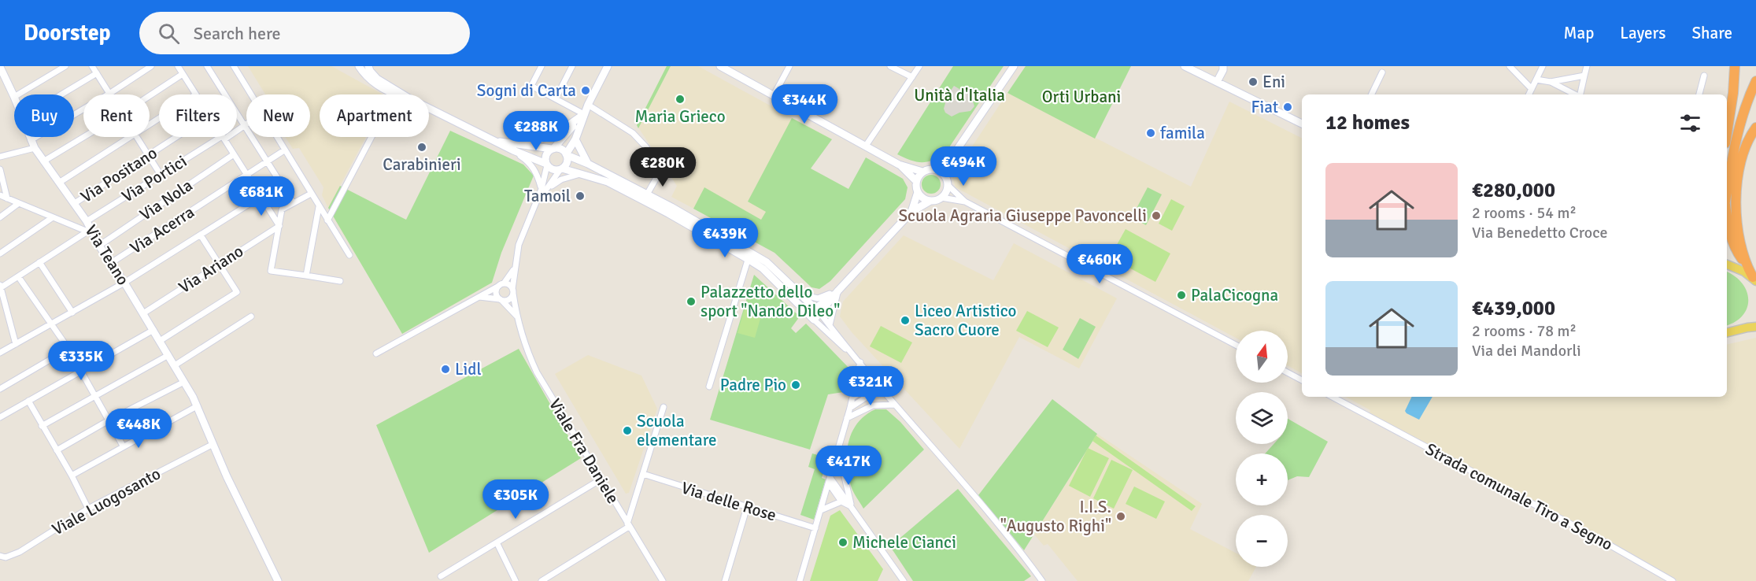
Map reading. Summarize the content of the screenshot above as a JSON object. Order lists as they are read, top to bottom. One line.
{"streets":{"street":["Via Positano","Via Portici","Via Nola","Via Acerra","Via Teano","Via Ariano","Viale Fra Daniele","Strada comunale Tiro a Segno","Viale Luogosanto","Via delle Rose"]},"crossings":[["Via Positano","Via Teano"],["Via Portici","Via Teano"],["Via Nola","Via Teano"],["Via Acerra","Via Teano"],["Via Teano","Via Ariano"],["Via Teano","Viale Luogosanto"]],"parks":["Unità d'Italia","Orti Urbani"],"places":["Eni","Sogni di Carta","Maria Grieco","Fiat","famila","Carabinieri","Tamoil","Scuola Agraria Giuseppe Pavoncelli","PalaCicogna","Palazzetto dello sport \"Nando Dileo\"","Liceo Artistico Sacro Cuore","Lidl","Padre Pio","Scuola elementare","I.I.S. \"Augusto Righi\"","Michele Cianci"],"north":"top","page":{"header":"Doorstep","search":"Search here","nav":["Map","Layers","Share"],"price":["€344K","€288K","€494K","€280K","€681K","€439K","€460K","€335K","€321K","€448K","€417K","€305K"],"chip":["Buy","Rent","Filters","New","Apartment"],"heading":"12 homes","list":[{"name":"€280,000","note":"2 rooms · 54 m² · Via Benedetto Croce"},{"name":"€439,000","note":"2 rooms · 78 m² · Via dei Mandorli"}],"map_buttons":["+","−"]}}
